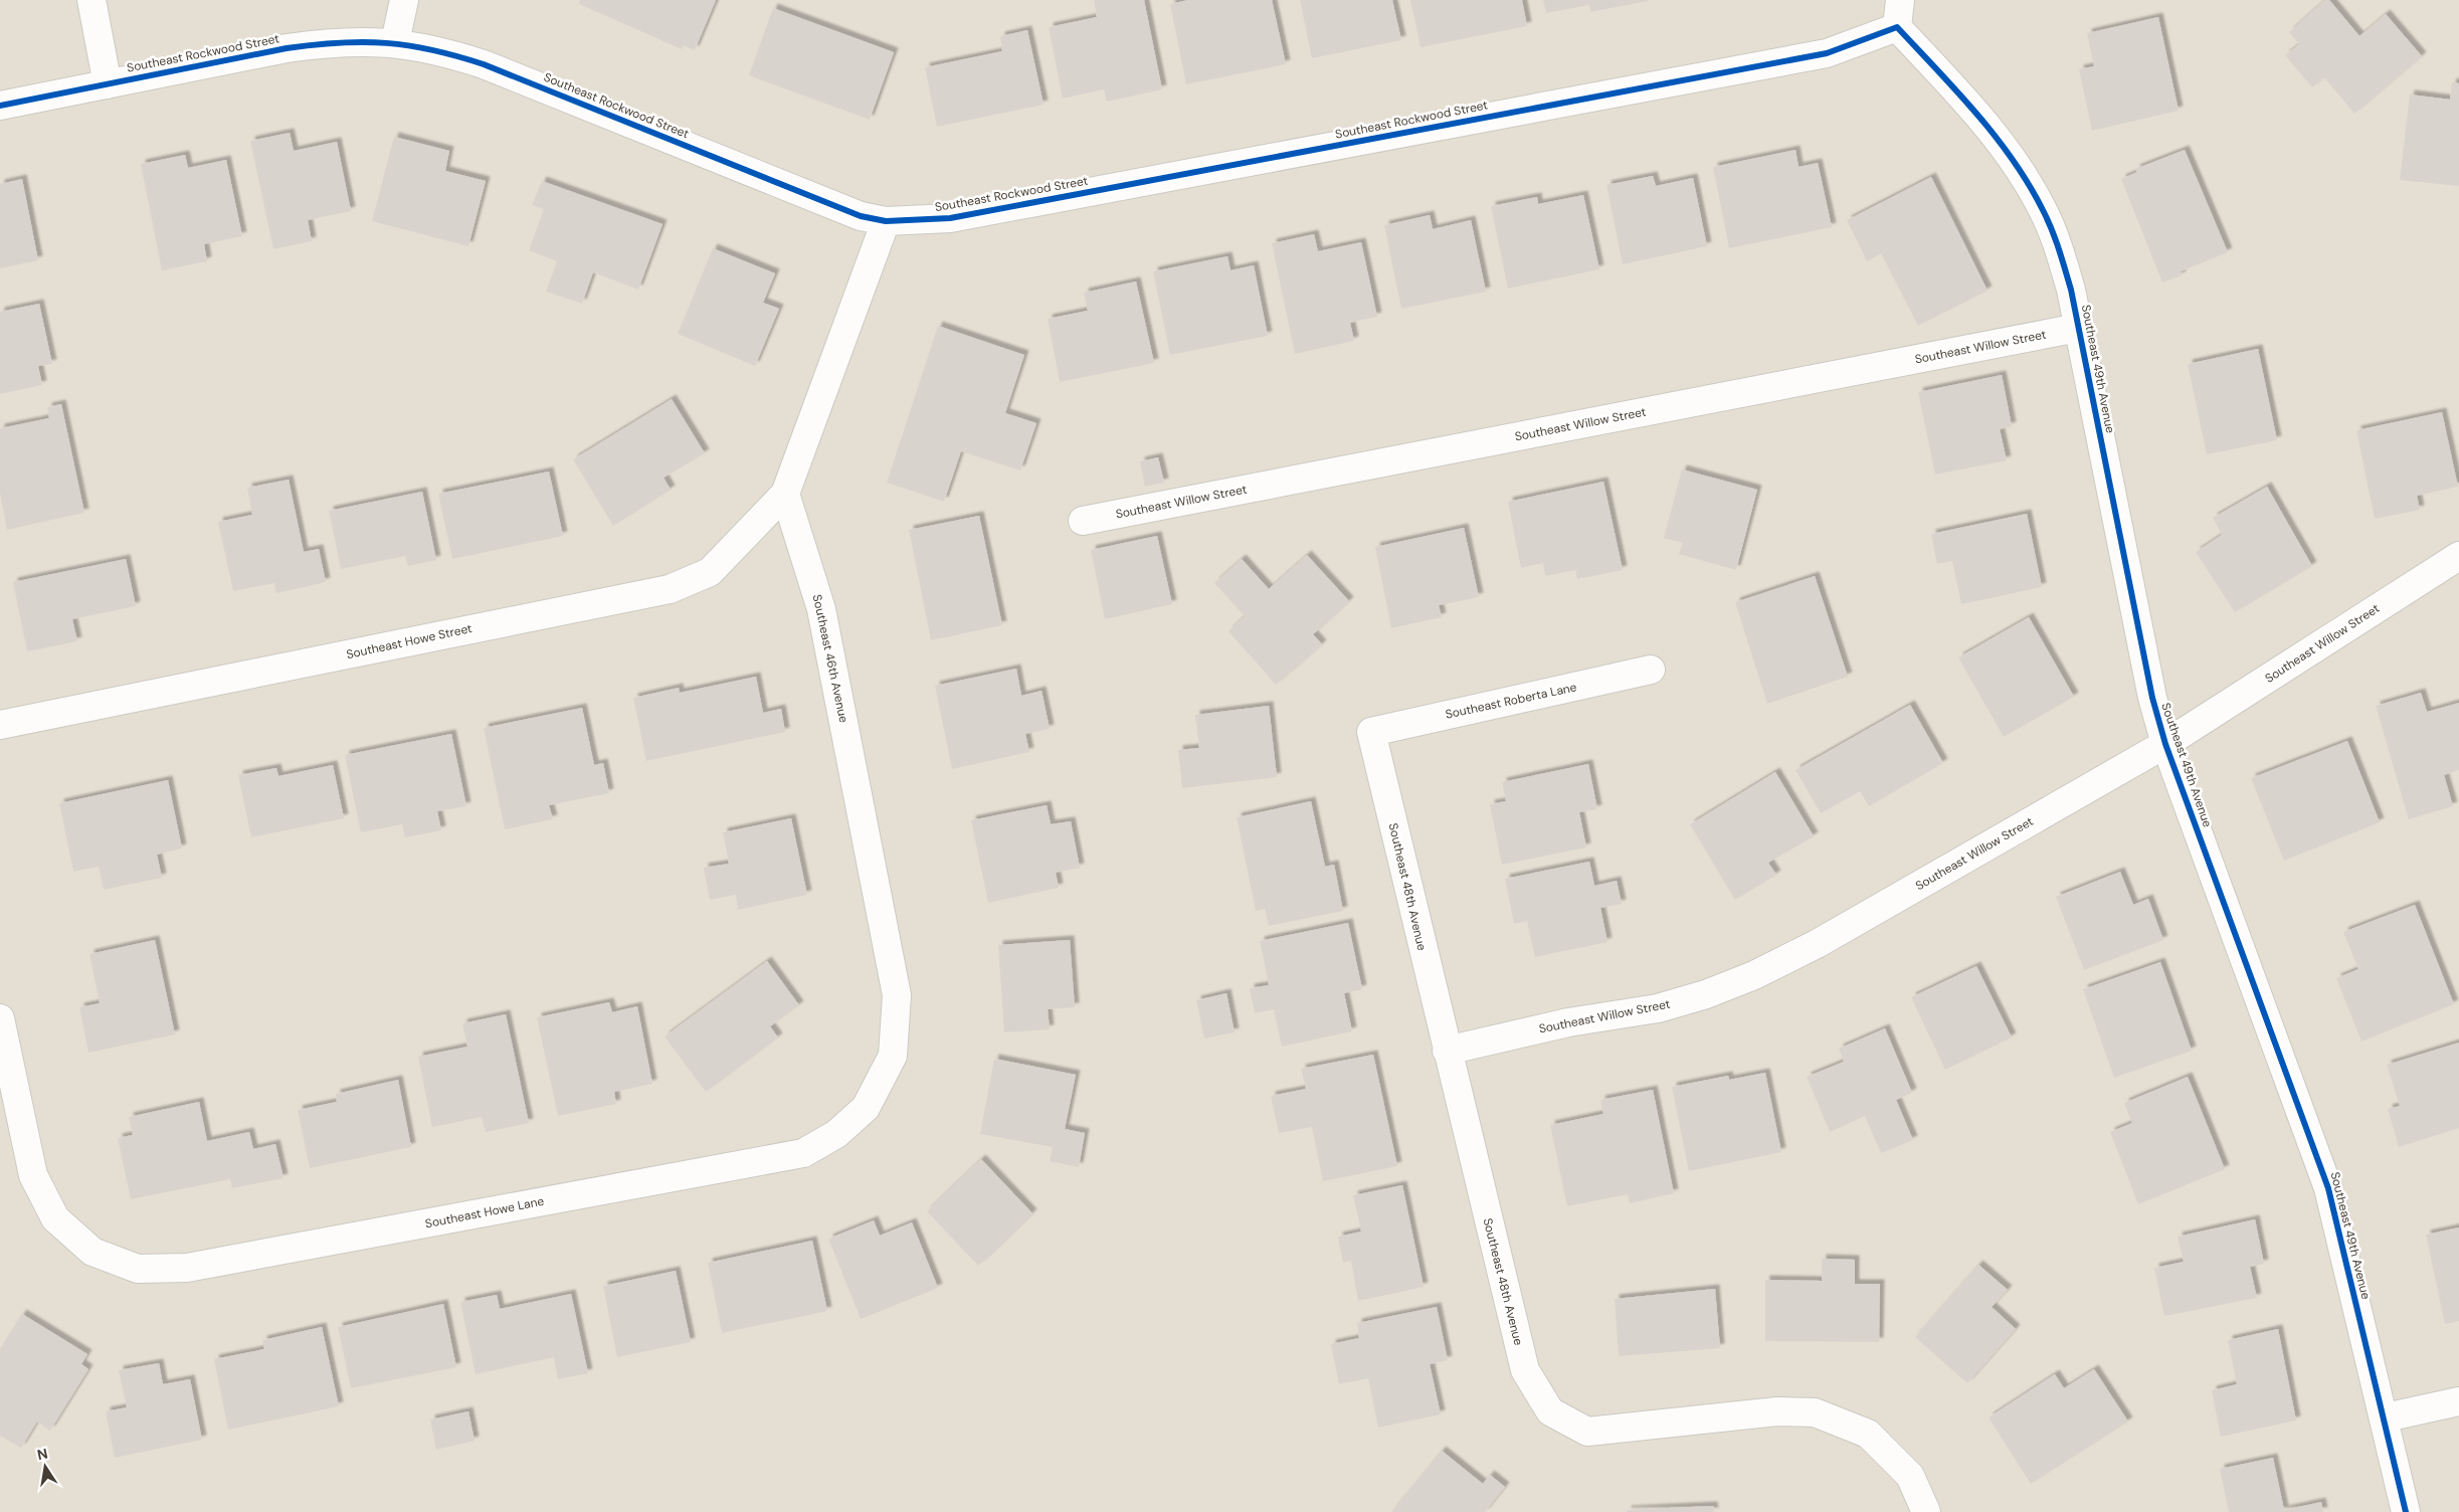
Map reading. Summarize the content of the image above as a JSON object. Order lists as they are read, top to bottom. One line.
{"streets":{"street":["Southeast Rockwood Street","Southeast Willow Street","Southeast 49th Avenue","Southeast Howe Street","Southeast 46th Avenue","Southeast Roberta Lane","Southeast 48th Avenue","Southeast Howe Lane"]},"crossings":[["Southeast Rockwood Street","Southeast 49th Avenue"],["Southeast Willow Street","Southeast 49th Avenue"],["Southeast Willow Street","Southeast 48th Avenue"],["Southeast Howe Street","Southeast 46th Avenue"],["Southeast 46th Avenue","Southeast Howe Lane"],["Southeast Roberta Lane","Southeast 48th Avenue"]],"north":"top"}
